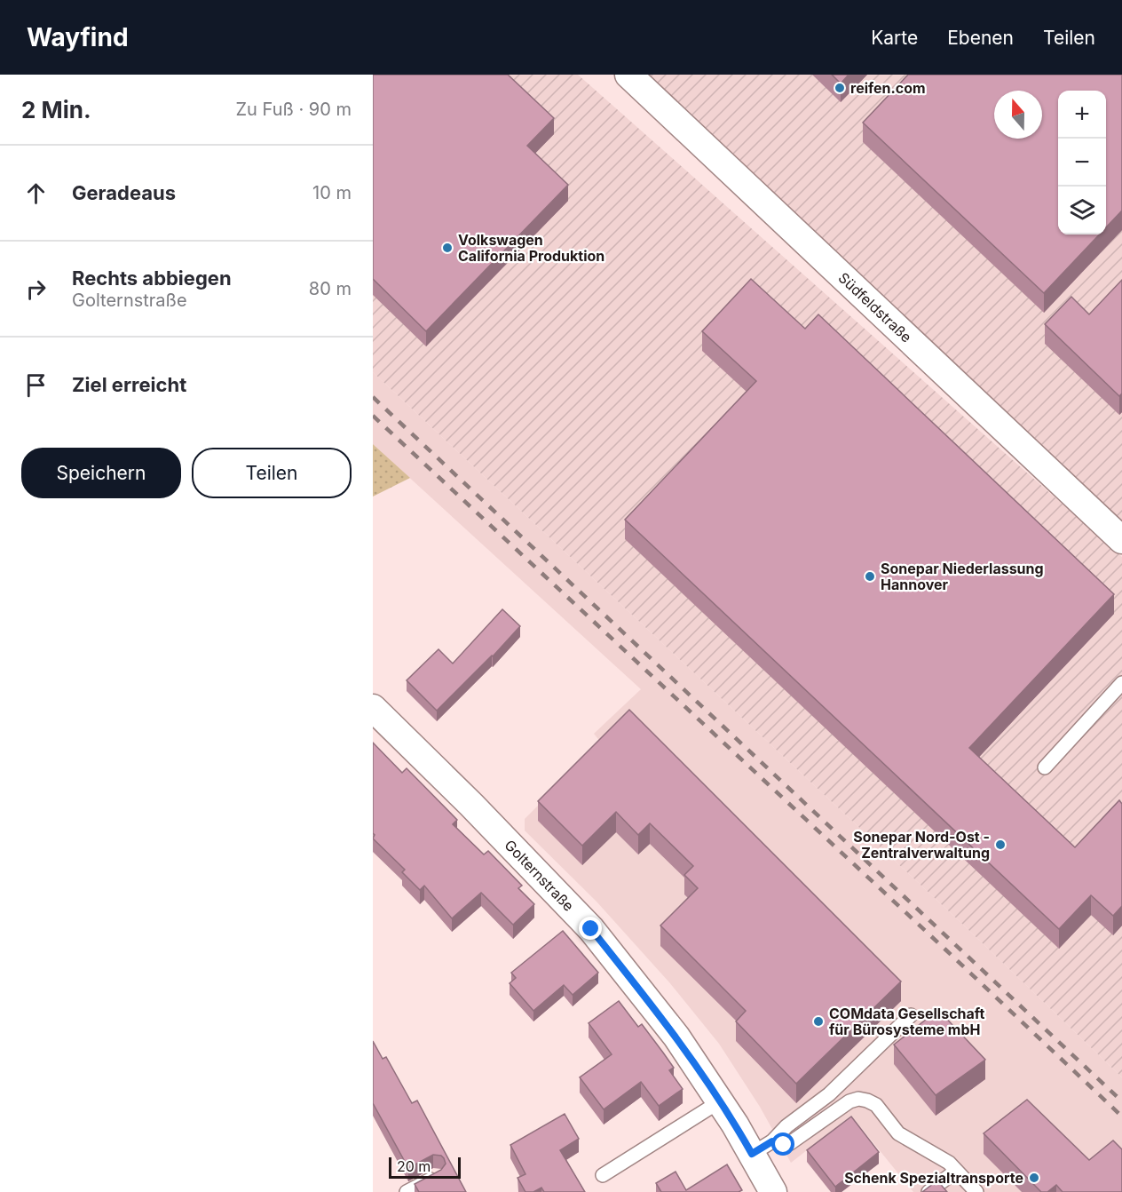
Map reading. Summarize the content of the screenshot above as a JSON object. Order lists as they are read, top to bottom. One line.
{"streets":{"street":["Südfeldstraße","Golternstraße"]},"places":["reifen.com","Volkswagen California Produktion","Sonepar Niederlassung Hannover","Sonepar Nord-Ost - Zentralverwaltung","COMdata Gesellschaft für Bürosysteme mbH","Schenk Spezialtransporte"],"scale_bar":"20 m","north":"top","page":{"header":"Wayfind","nav":["Karte","Ebenen","Teilen"],"heading":["2 Min.","Zu Fuß · 90 m"],"map_buttons":["+","−"],"list":[["Geradeaus","10 m"],["Rechts abbiegen","Golternstraße","80 m"],"Ziel erreicht"],"buttons":["Speichern","Teilen"],"scale":"20 m"}}
